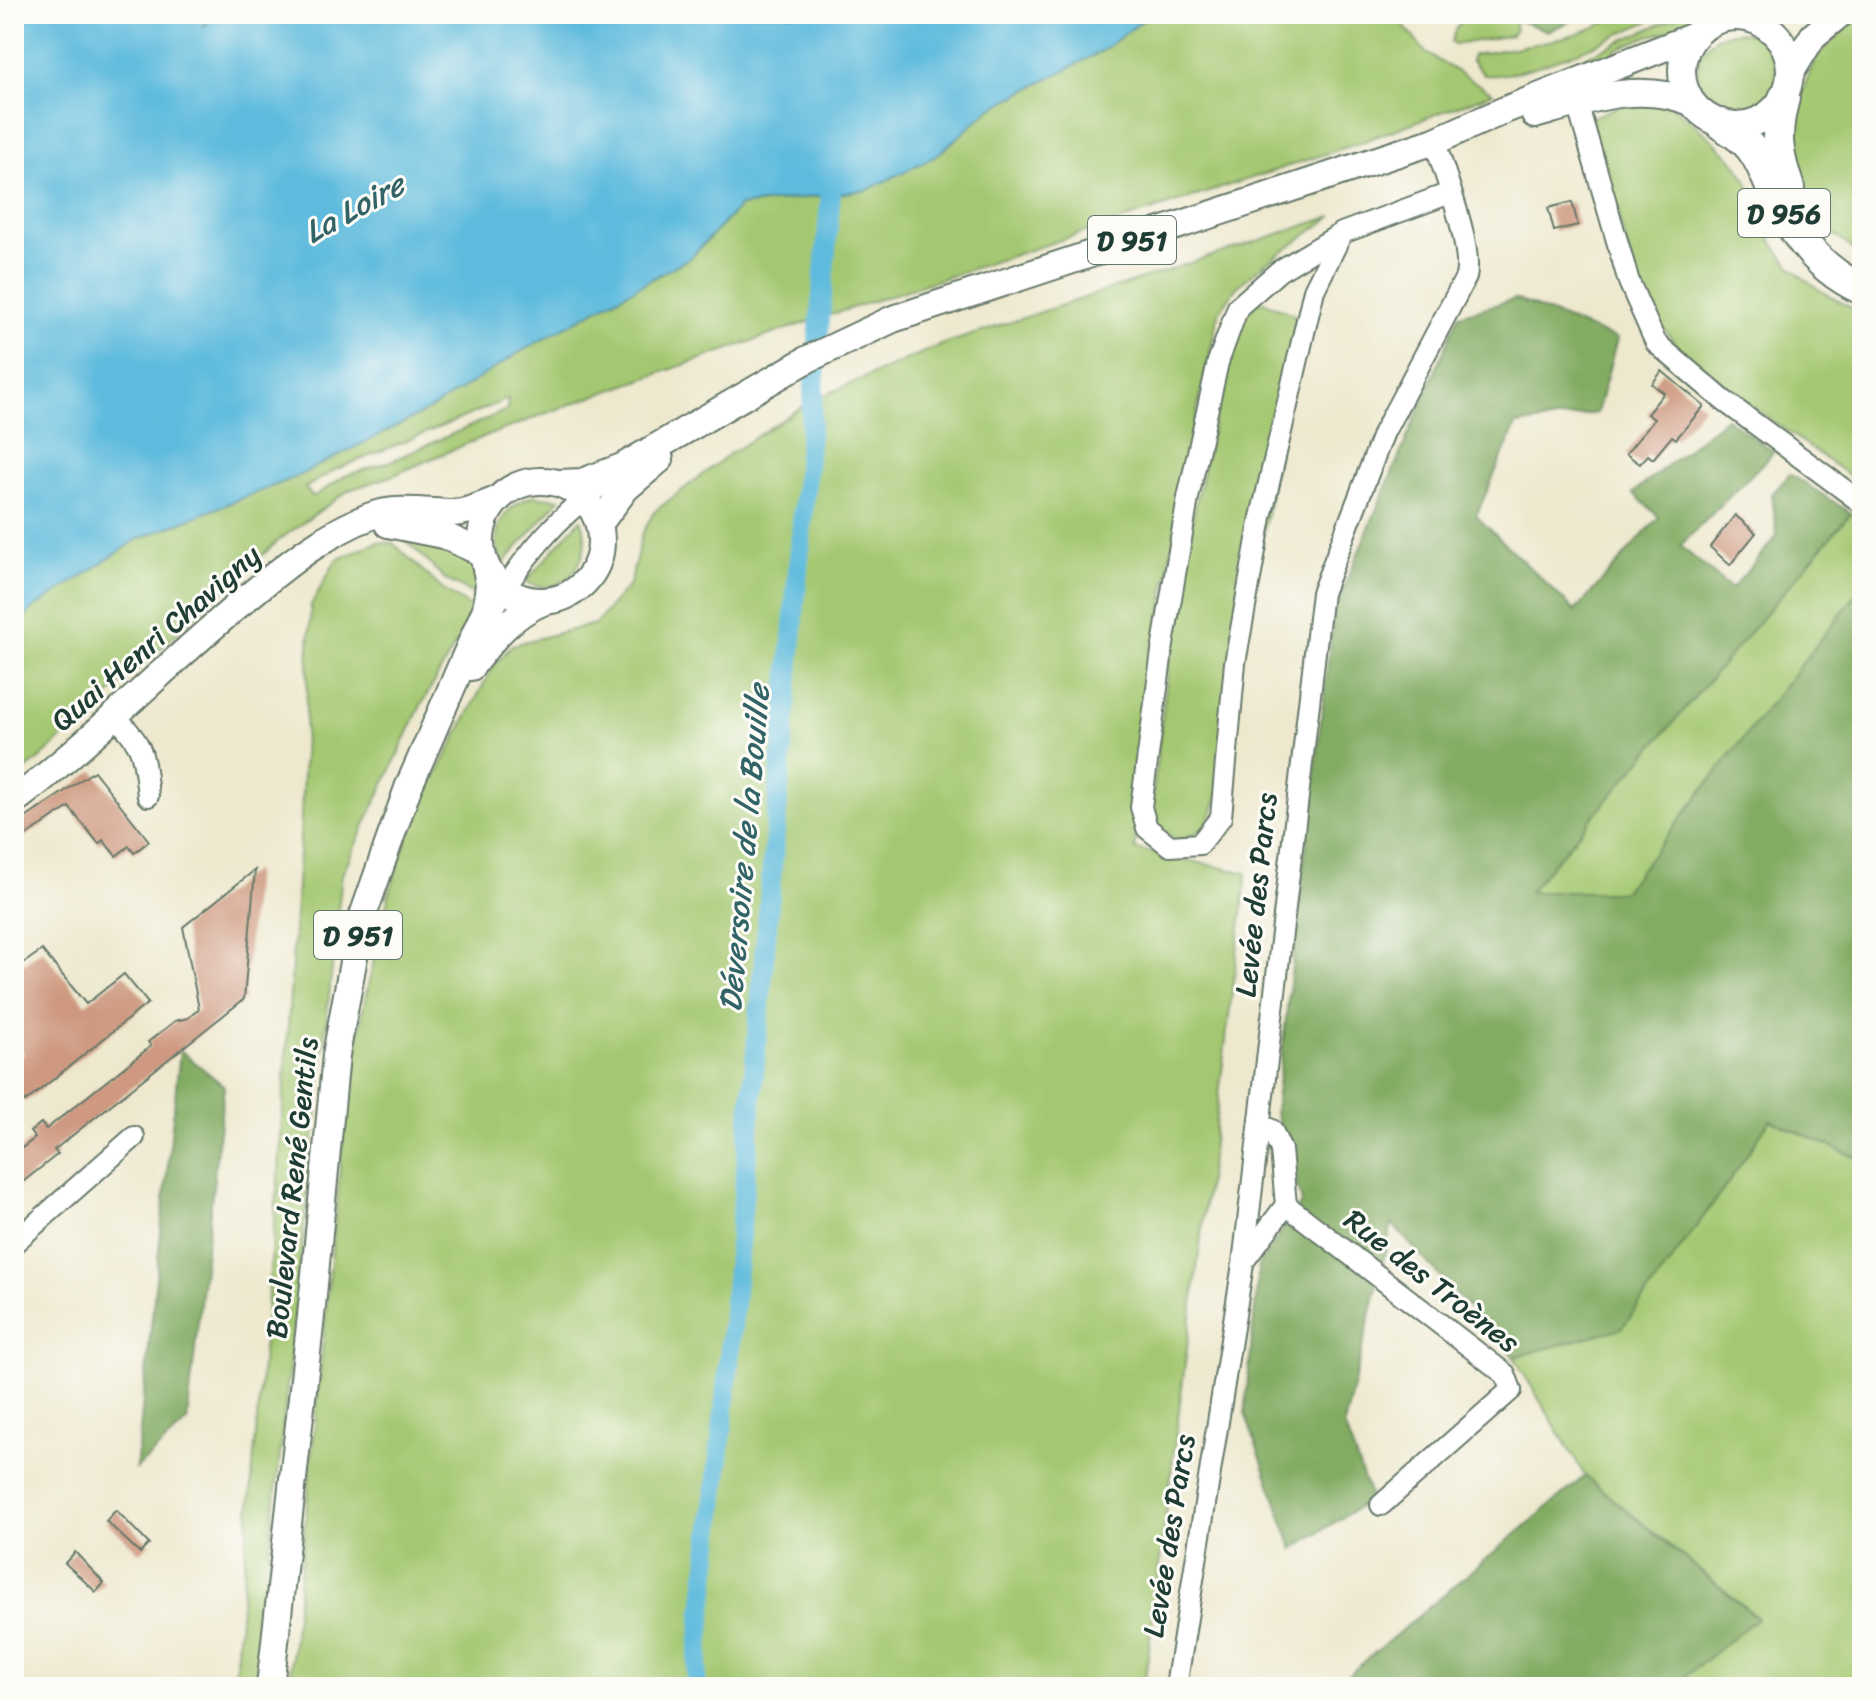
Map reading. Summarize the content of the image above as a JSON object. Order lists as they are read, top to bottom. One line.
{"streets":{"highway":["D 956"],"main road":["D 951","Quai Henri Chavigny","Boulevard René Gentils"],"street":["Levée des Parcs","Rue des Troènes"]},"crossings":[["D 956","D 951"],["D 951","Quai Henri Chavigny"],["D 951","Levée des Parcs"],["D 951","Boulevard René Gentils"],["Quai Henri Chavigny","Boulevard René Gentils"]],"water":["La Loire","Déversoire de la Bouille"]}
